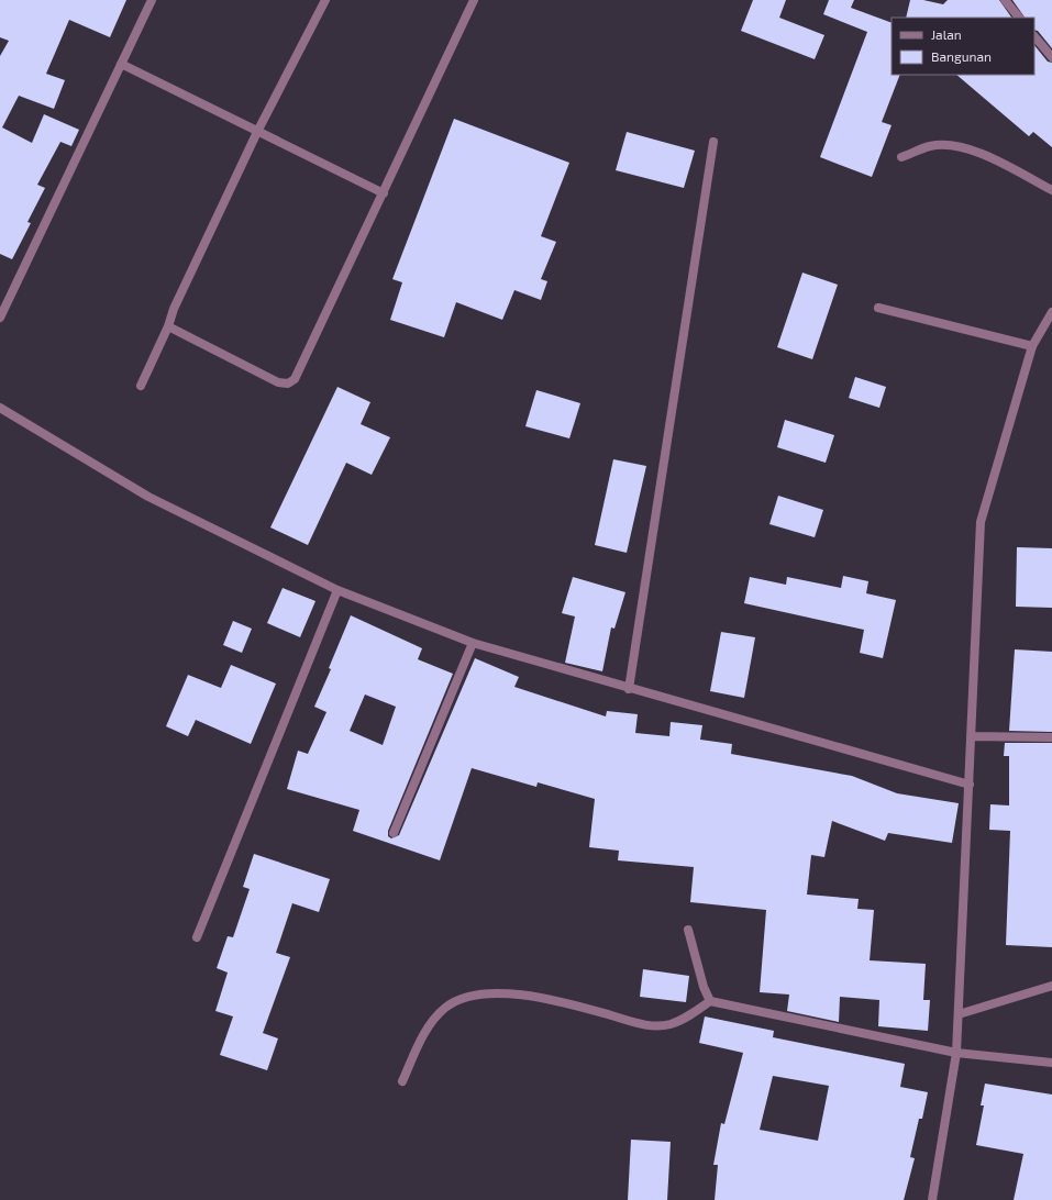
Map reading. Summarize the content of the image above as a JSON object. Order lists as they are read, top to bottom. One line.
{"legend":["Jalan","Bangunan"]}
